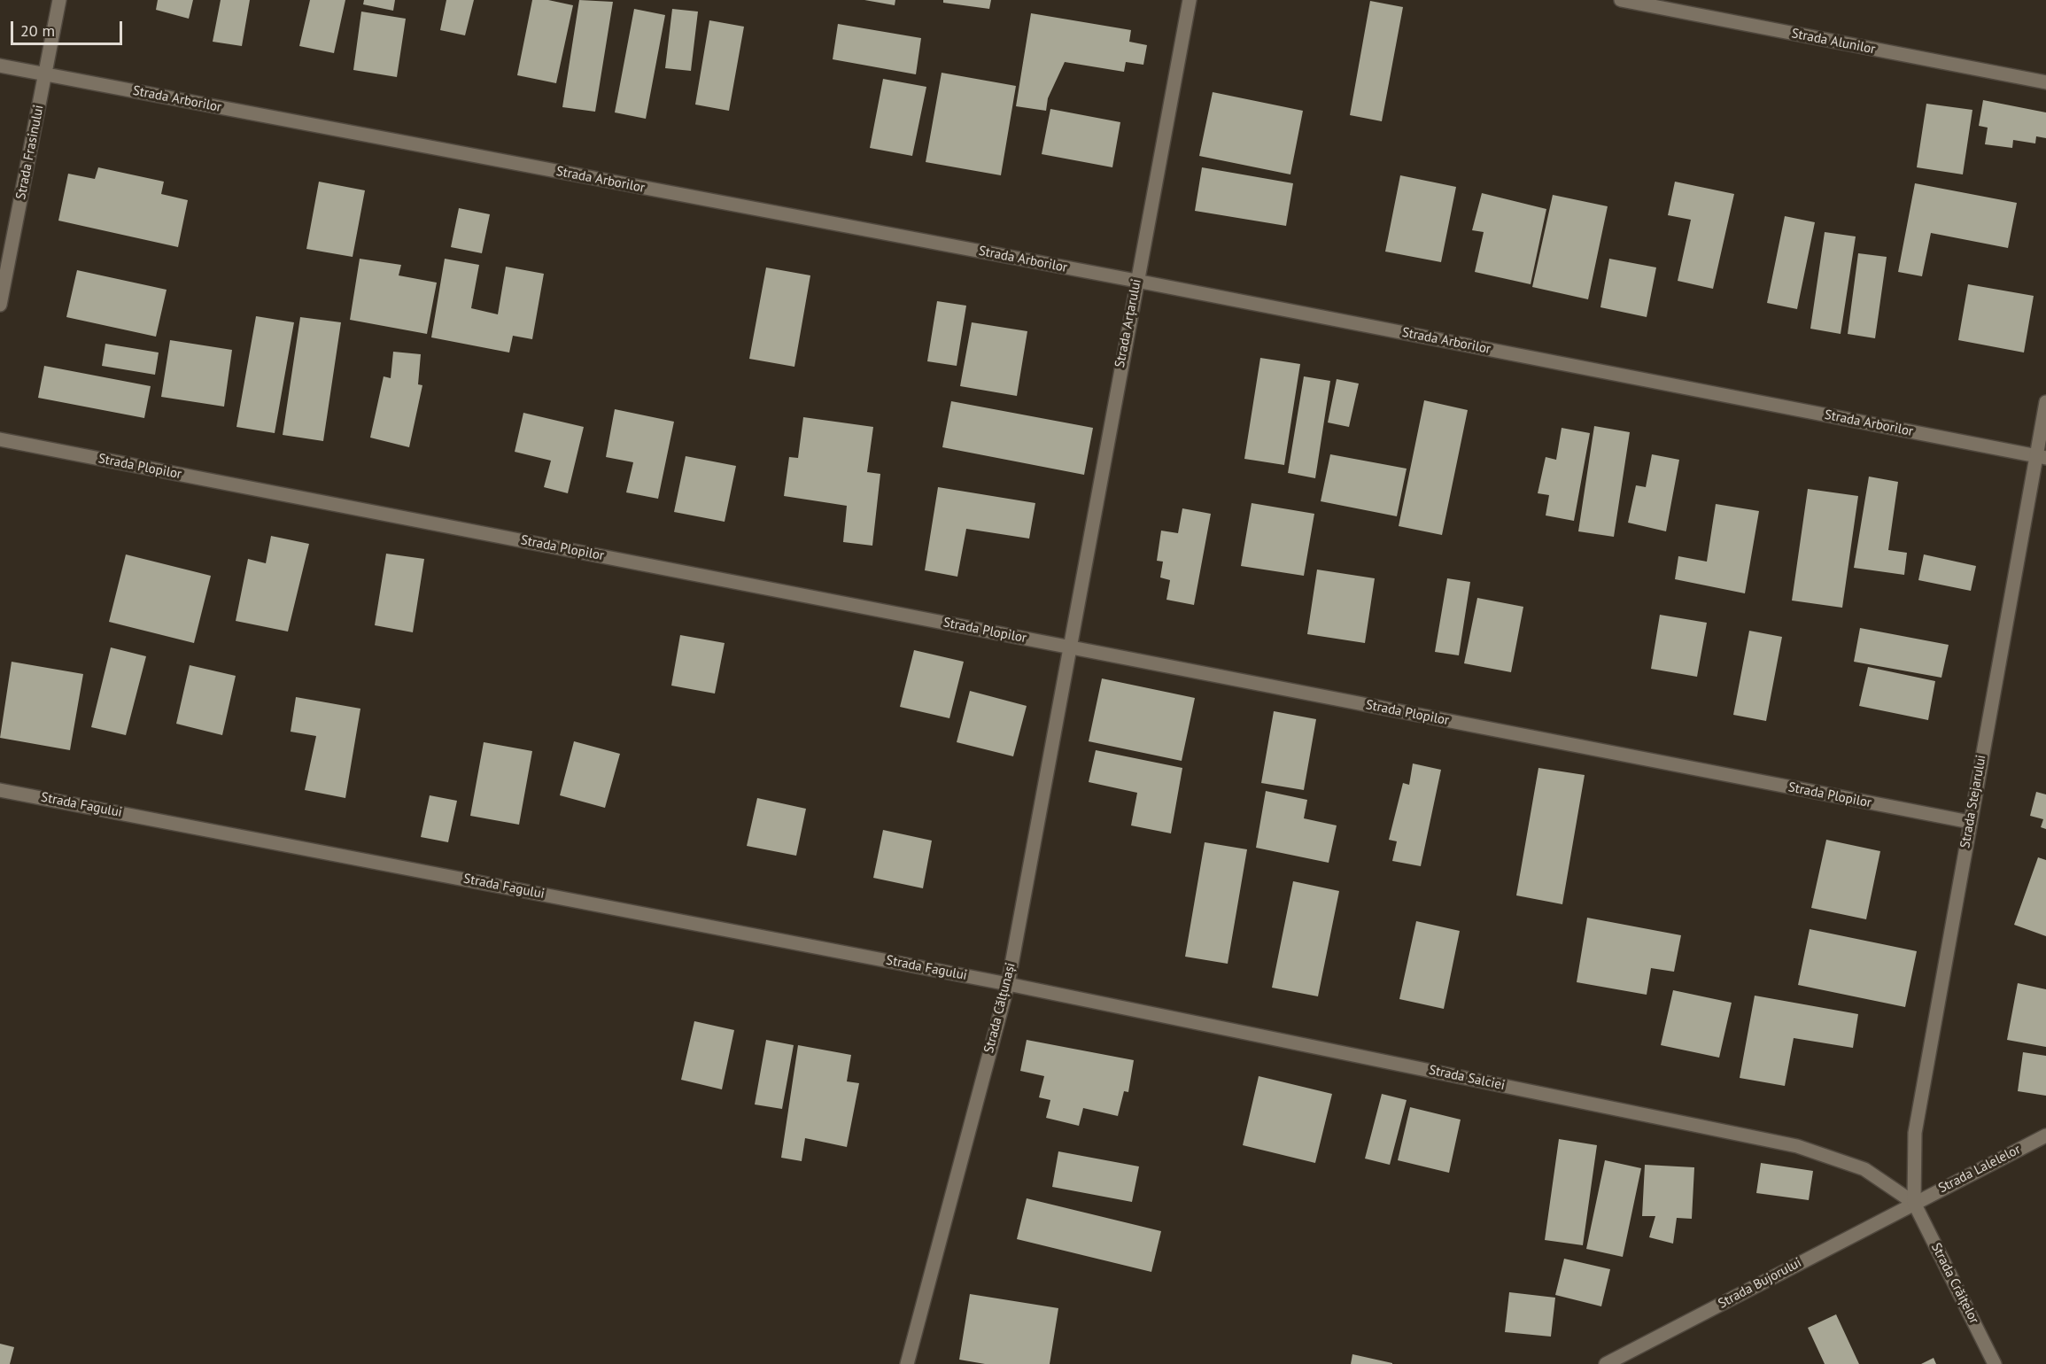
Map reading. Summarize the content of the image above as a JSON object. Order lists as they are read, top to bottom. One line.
{"streets":{"street":["Strada Alunilor","Strada Arborilor","Strada Frasinului","Strada Arțarului","Strada Plopilor","Strada Stejarului","Strada Fagului","Strada Călțunași","Strada Salciei","Strada Lalelelor","Strada Bujorului","Strada Crăițelor"]},"crossings":[["Strada Arborilor","Strada Frasinului"],["Strada Arborilor","Strada Arțarului"],["Strada Arborilor","Strada Stejarului"],["Strada Arțarului","Strada Plopilor"],["Strada Arțarului","Strada Călțunași"],["Strada Plopilor","Strada Stejarului"],["Strada Plopilor","Strada Călțunași"],["Strada Stejarului","Strada Salciei"],["Strada Stejarului","Strada Lalelelor"],["Strada Stejarului","Strada Bujorului"],["Strada Stejarului","Strada Crăițelor"],["Strada Fagului","Strada Călțunași"],["Strada Fagului","Strada Salciei"],["Strada Călțunași","Strada Salciei"],["Strada Salciei","Strada Lalelelor"],["Strada Salciei","Strada Bujorului"],["Strada Salciei","Strada Crăițelor"],["Strada Lalelelor","Strada Bujorului"],["Strada Lalelelor","Strada Crăițelor"],["Strada Bujorului","Strada Crăițelor"]],"scale_bar":"20 m"}
